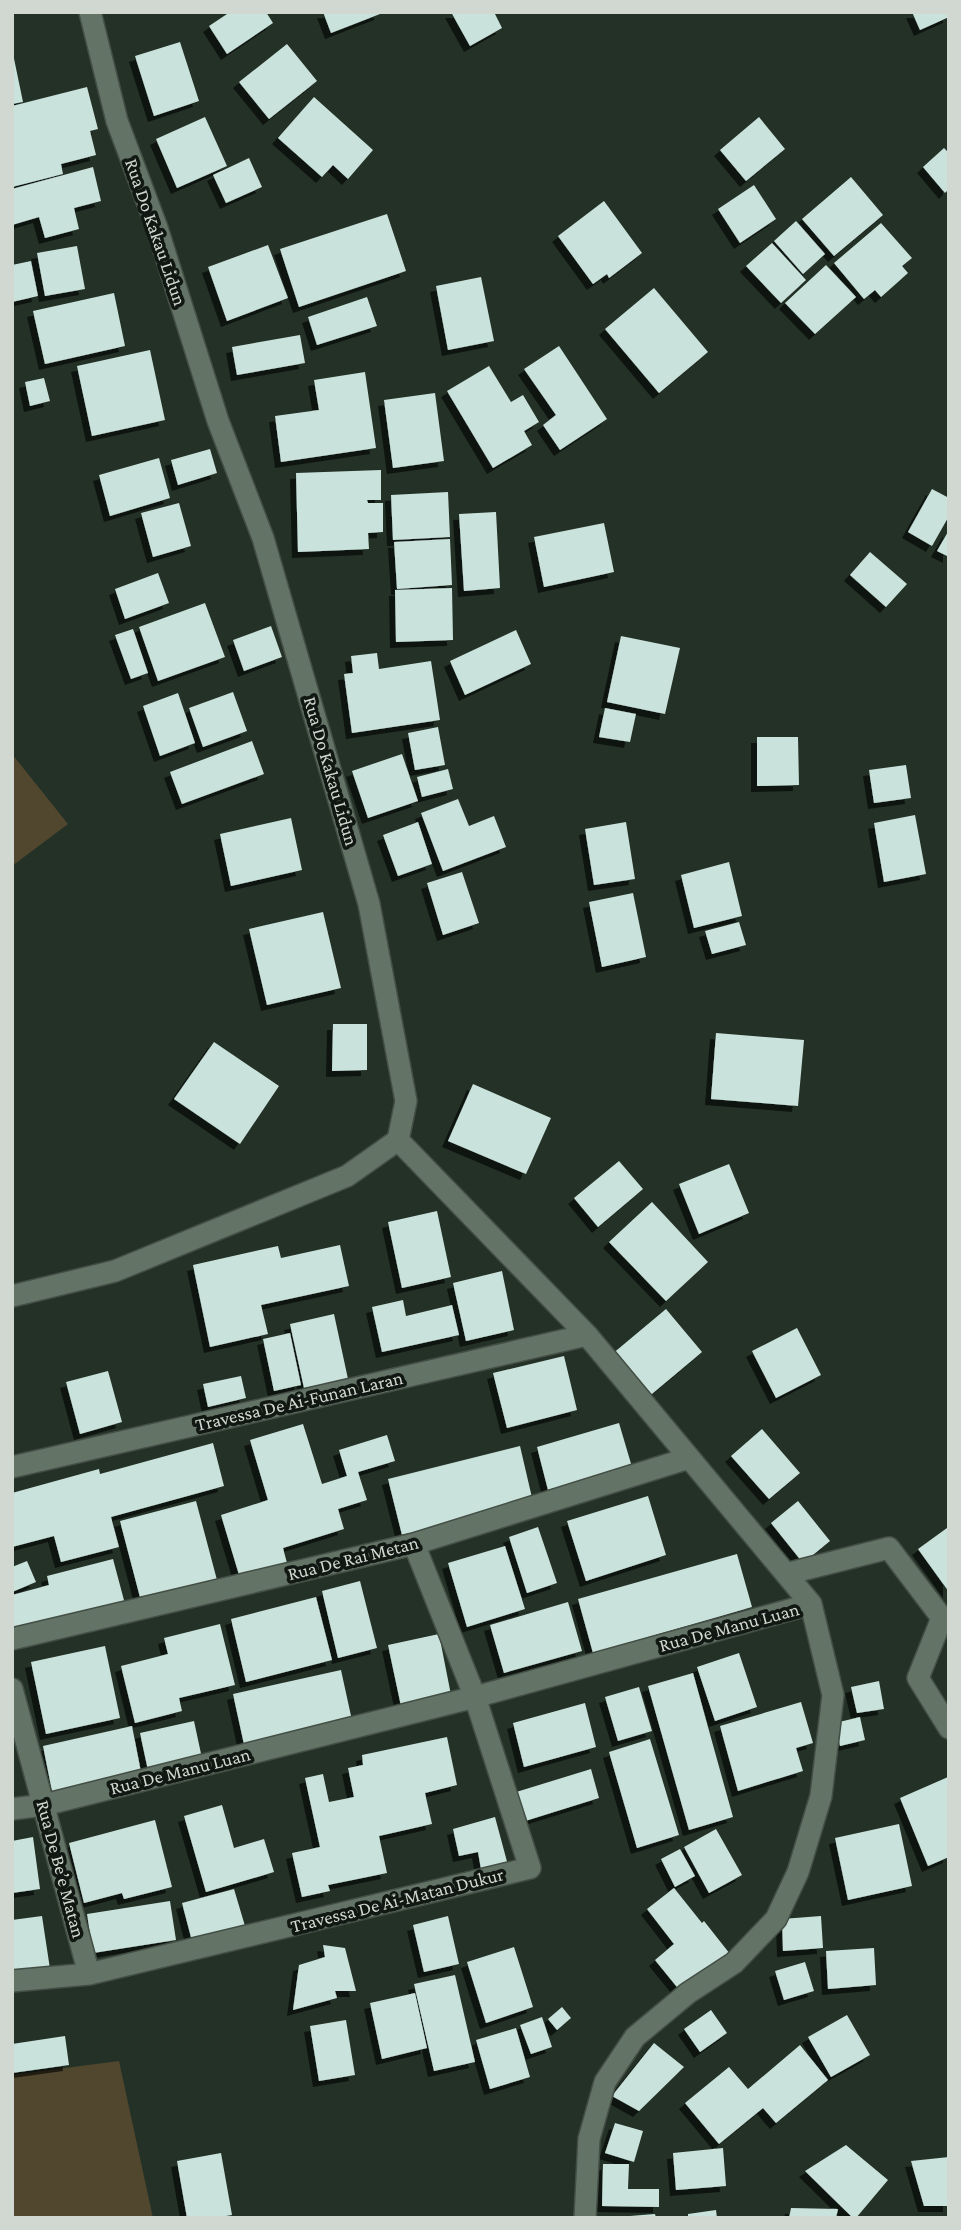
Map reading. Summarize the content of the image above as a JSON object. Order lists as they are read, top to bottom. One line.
{"streets":{"street":["Rua Do Kakau Lidun","Travessa De Ai-Funan Laran","Rua De Rai Metan","Rua De Manu Luan","Rua De Be’e Matan","Travessa De Ai-Matan Dukur"]},"crossings":[["Rua Do Kakau Lidun","Rua De Manu Luan"],["Travessa De Ai-Funan Laran","Rua De Manu Luan"],["Rua De Rai Metan","Rua De Manu Luan"],["Rua De Manu Luan","Rua De Be’e Matan"],["Rua De Manu Luan","Travessa De Ai-Matan Dukur"],["Rua De Be’e Matan","Travessa De Ai-Matan Dukur"]]}
